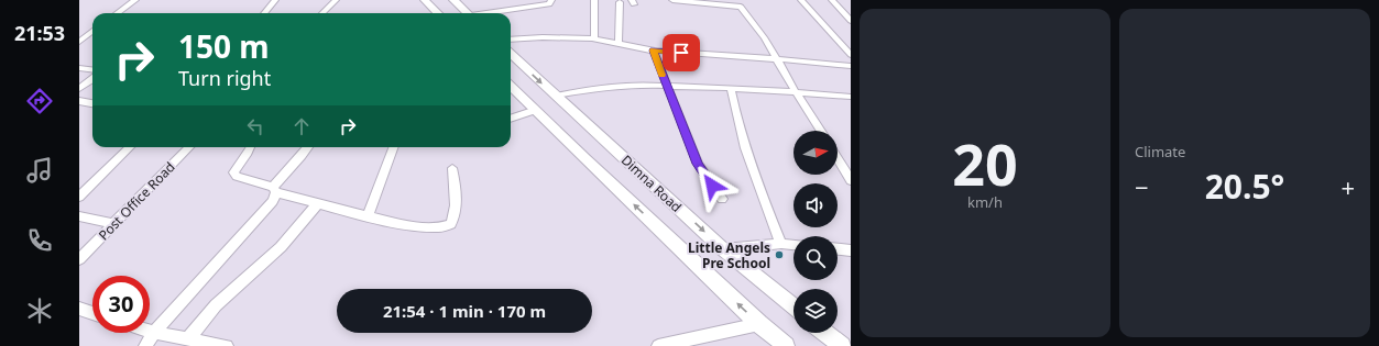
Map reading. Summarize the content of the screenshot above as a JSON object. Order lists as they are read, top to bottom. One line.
{"streets":{"street":["Dimna Road","Post Office Road"]},"places":["Little Angels Pre School"],"north":"right","page":{"tabs":"21:53","tile":[["20","km/h"],"Climate"],"turn":["150 m","Turn right"],"heat":["−","20.5°","+"],"limit":"30","trip":"21:54 · 1 min · 170 m"}}
